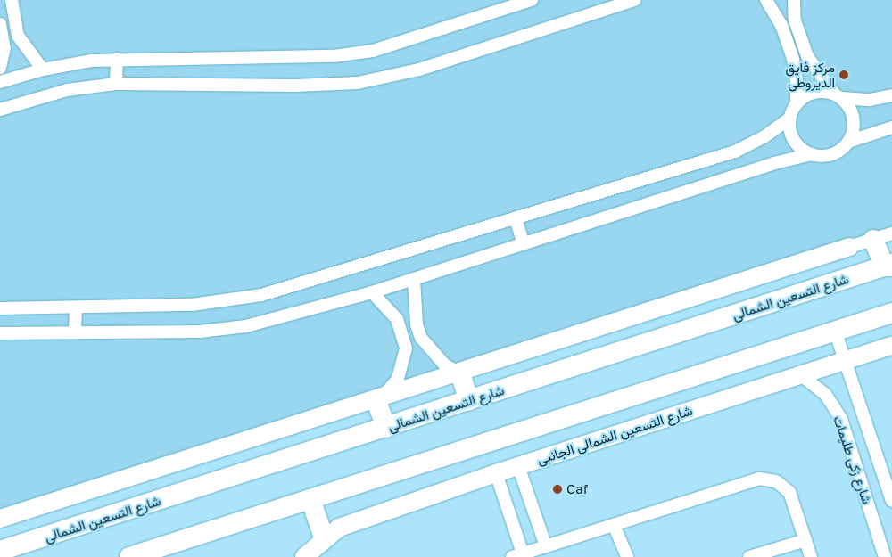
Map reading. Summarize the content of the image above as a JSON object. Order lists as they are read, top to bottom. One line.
{"streets":{"main road":["شارع التسعين الشمالى"],"street":["شارع التسعين الشمالى الجانبى","شارع زكى طليمات"]},"crossings":[["شارع التسعين الشمالى الجانبى","شارع زكى طليمات"]],"places":["مركز فايق الديروطى","Caf"]}
